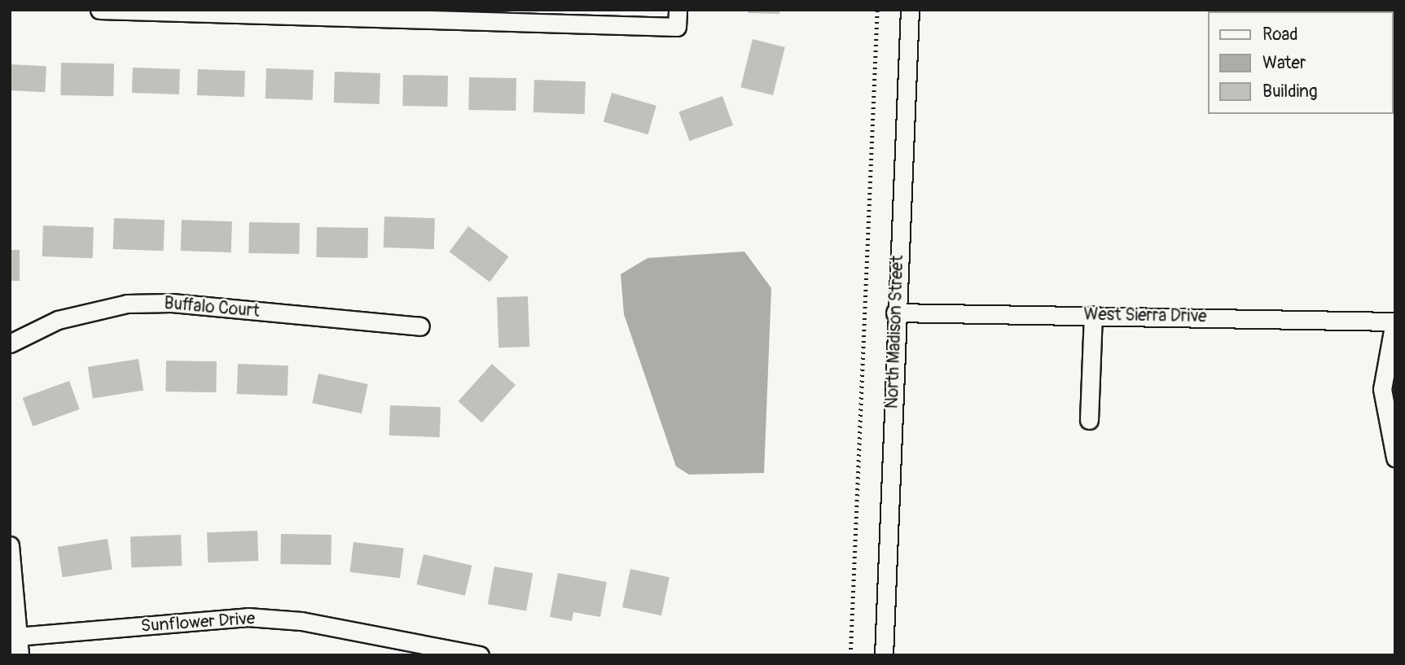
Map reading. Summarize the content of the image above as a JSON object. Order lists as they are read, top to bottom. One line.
{"streets":{"street":["Buffalo Court","West Sierra Drive","North Madison Street","Sunflower Drive"]},"crossings":[["West Sierra Drive","North Madison Street"]],"legend":["Road","Water","Building"]}
